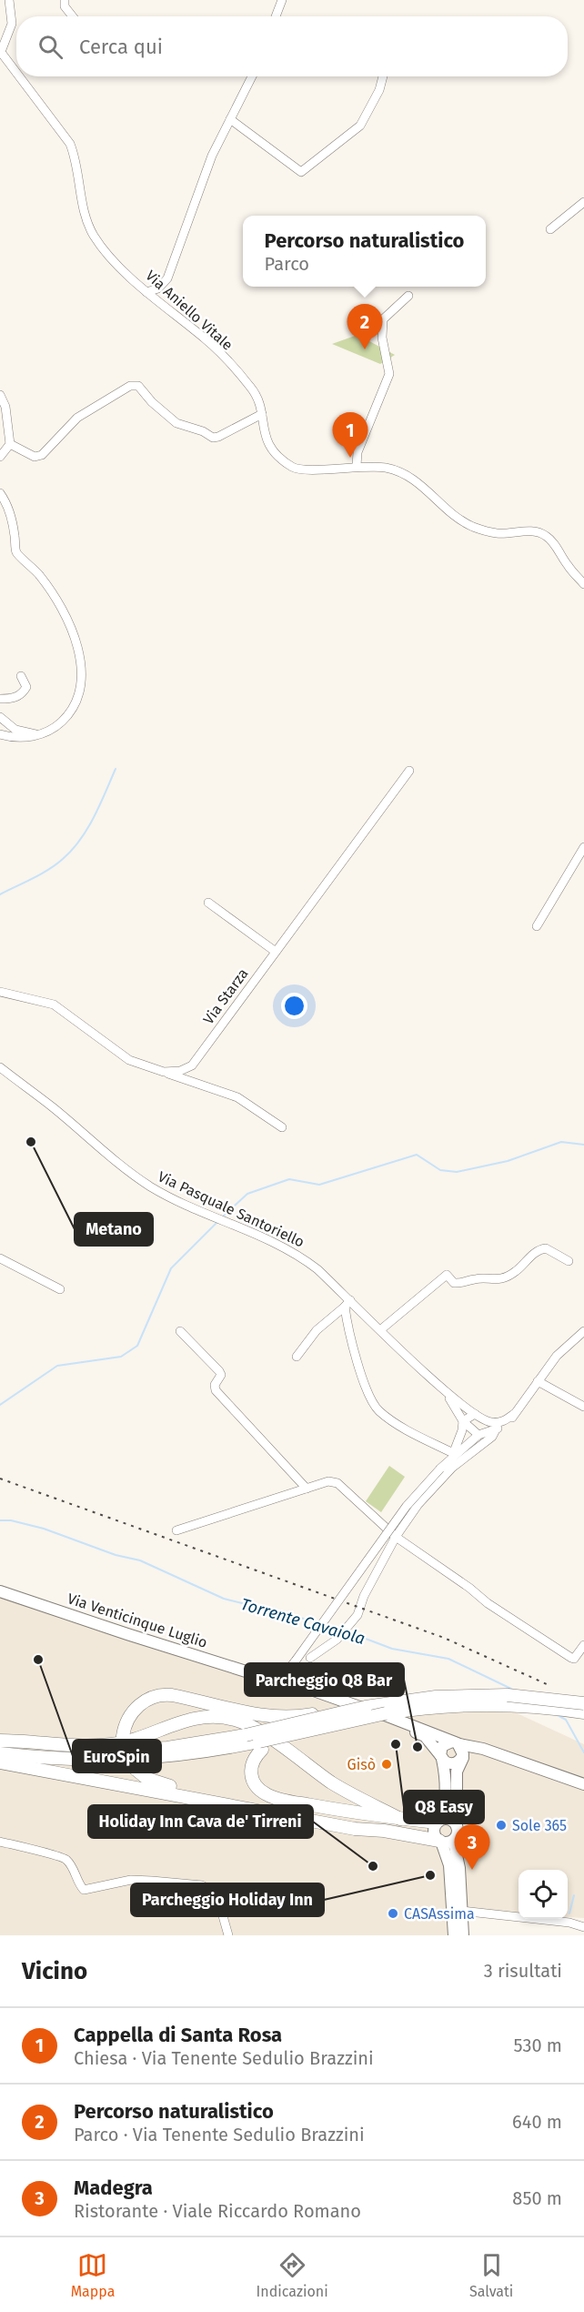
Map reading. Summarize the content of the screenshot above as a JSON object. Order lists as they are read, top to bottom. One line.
{"streets":{"main road":["Via Venticinque Luglio"],"street":["Via Aniello Vitale","Via Starza","Via Pasquale Santoriello"]},"water":["Torrente Cavaiola"],"places":["Metano","EuroSpin","Q8 Easy","Parcheggio Q8 Bar","Gisò","Sole 365","Holiday Inn Cava de' Tirreni","Parcheggio Holiday Inn","CASAssima"],"page":{"search":"Cerca qui","popup":["Percorso naturalistico","Parco"],"pins":["2","1","3"],"heading":["Vicino","3 risultati"],"list":[{"mark":"1","name":"Cappella di Santa Rosa","note":"Chiesa · Via Tenente Sedulio Brazzini","value":"530 m"},{"mark":"2","name":"Percorso naturalistico","note":"Parco · Via Tenente Sedulio Brazzini","value":"640 m"},{"mark":"3","name":"Madegra","note":"Ristorante · Viale Riccardo Romano","value":"850 m"}],"nav":["Mappa","Indicazioni","Salvati"]}}
